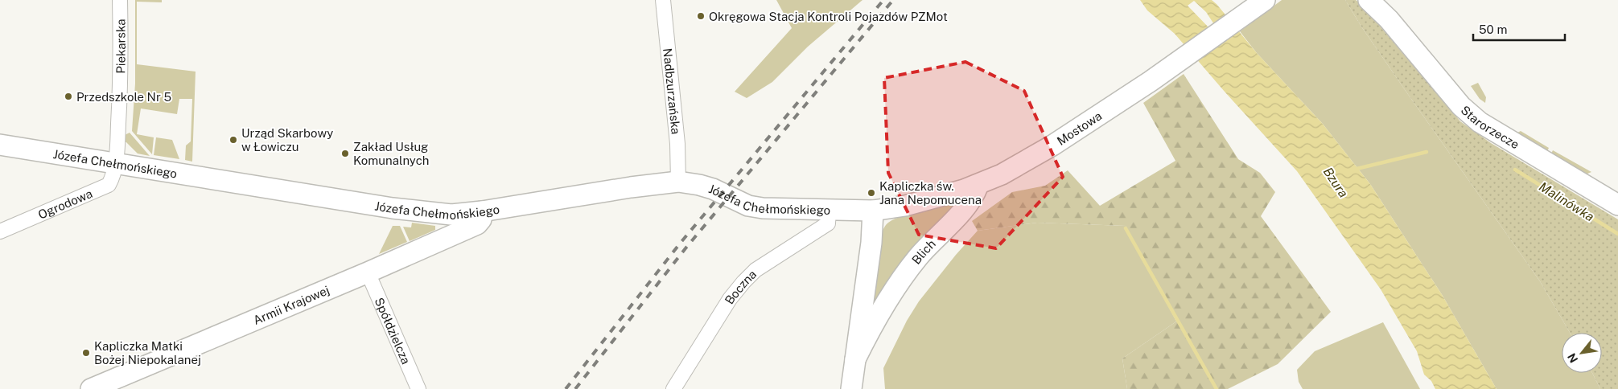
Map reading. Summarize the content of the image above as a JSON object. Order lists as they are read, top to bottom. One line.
{"streets":{"street":["Piekarska","Nadbzurzańska","Starorzecze","Mostowa","Józefa Chełmońskiego","Ogrodowa","Blich","Boczna","Armii Krajowej","Spółdzielcza"]},"crossings":[["Piekarska","Józefa Chełmońskiego"],["Piekarska","Ogrodowa"],["Nadbzurzańska","Józefa Chełmońskiego"],["Mostowa","Józefa Chełmońskiego"],["Mostowa","Blich"],["Józefa Chełmońskiego","Ogrodowa"],["Józefa Chełmońskiego","Blich"],["Józefa Chełmońskiego","Boczna"],["Józefa Chełmońskiego","Armii Krajowej"],["Armii Krajowej","Spółdzielcza"]],"water":["Bzura","Malinówka"],"places":["Okręgowa Stacja Kontroli Pojazdów PZMot","Przedszkole Nr 5","Urząd Skarbowy w Łowiczu","Zakład Usług Komunalnych","Kapliczka św. Jana Nepomucena","Kapliczka Matki Bożej Niepokalanej"],"scale_bar":"50 m","north":"bottom left"}
